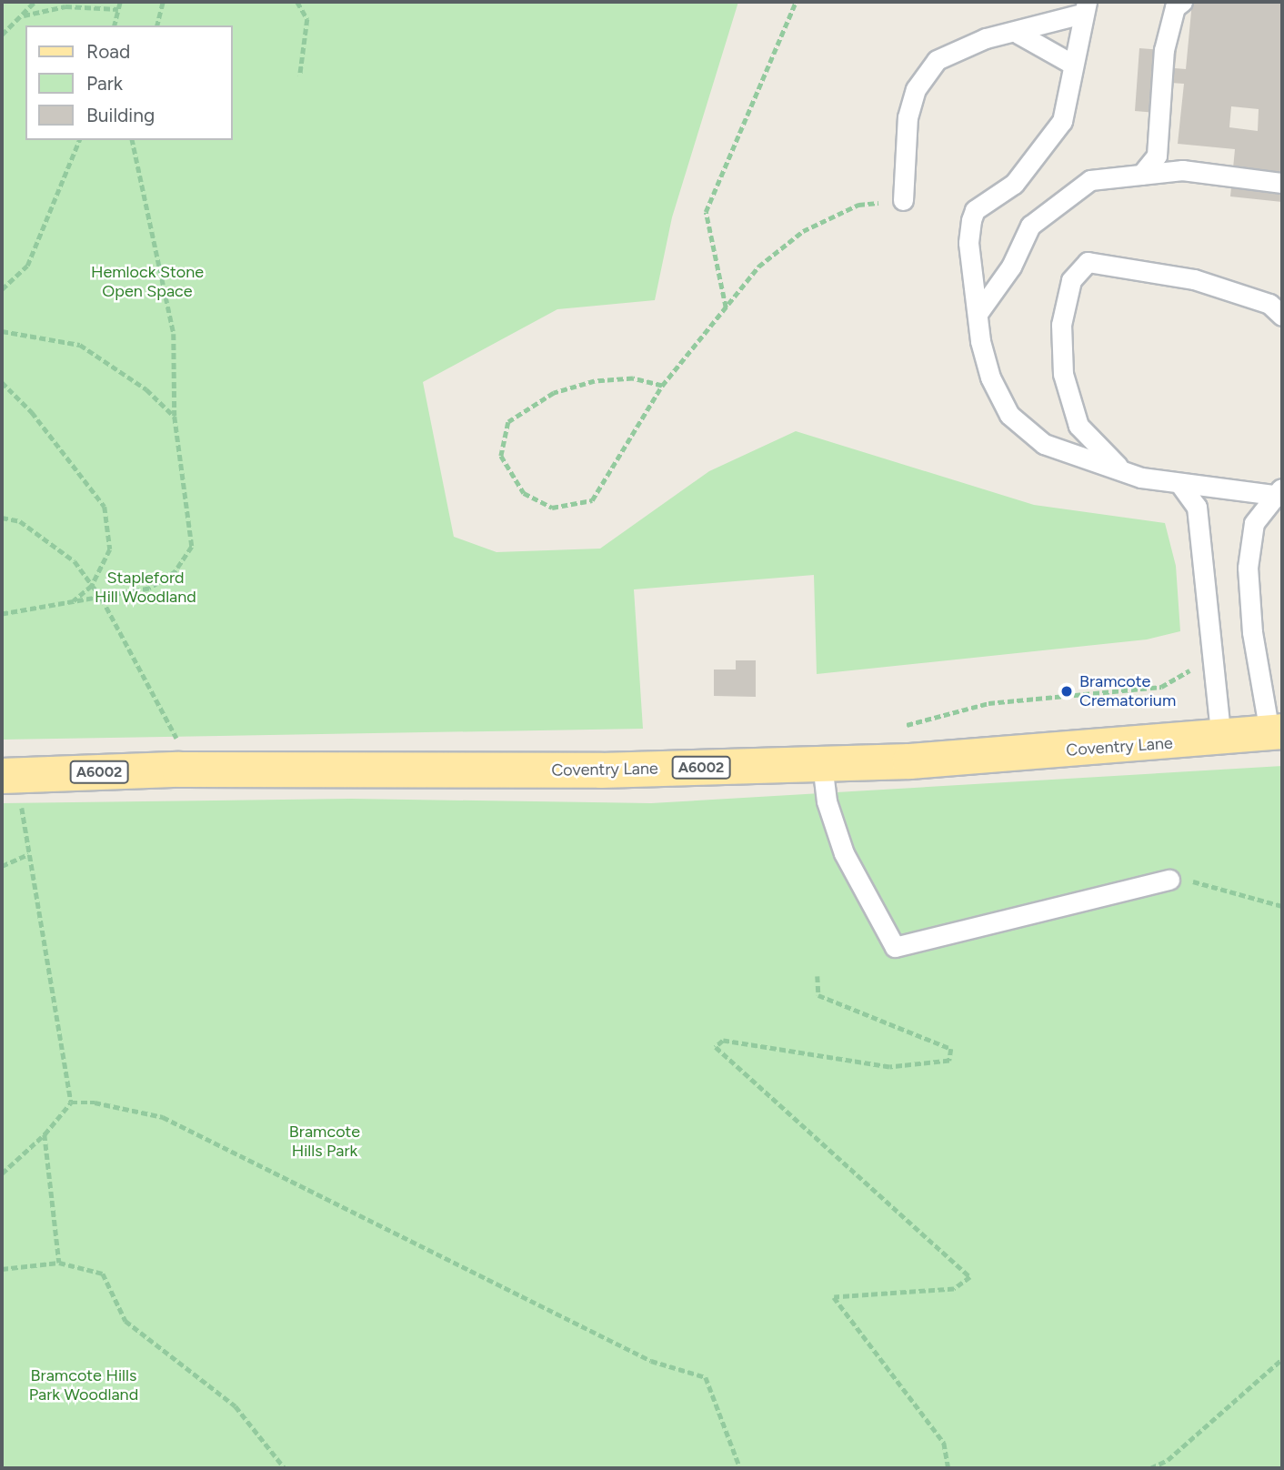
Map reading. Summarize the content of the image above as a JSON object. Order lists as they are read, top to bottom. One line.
{"streets":{"main road":["Coventry Lane","A6002"]},"parks":["Hemlock Stone Open Space","Stapleford Hill Woodland","Bramcote Hills Park","Bramcote Hills Park Woodland"],"places":["Bramcote Crematorium"],"legend":["Road","Park","Building"]}
